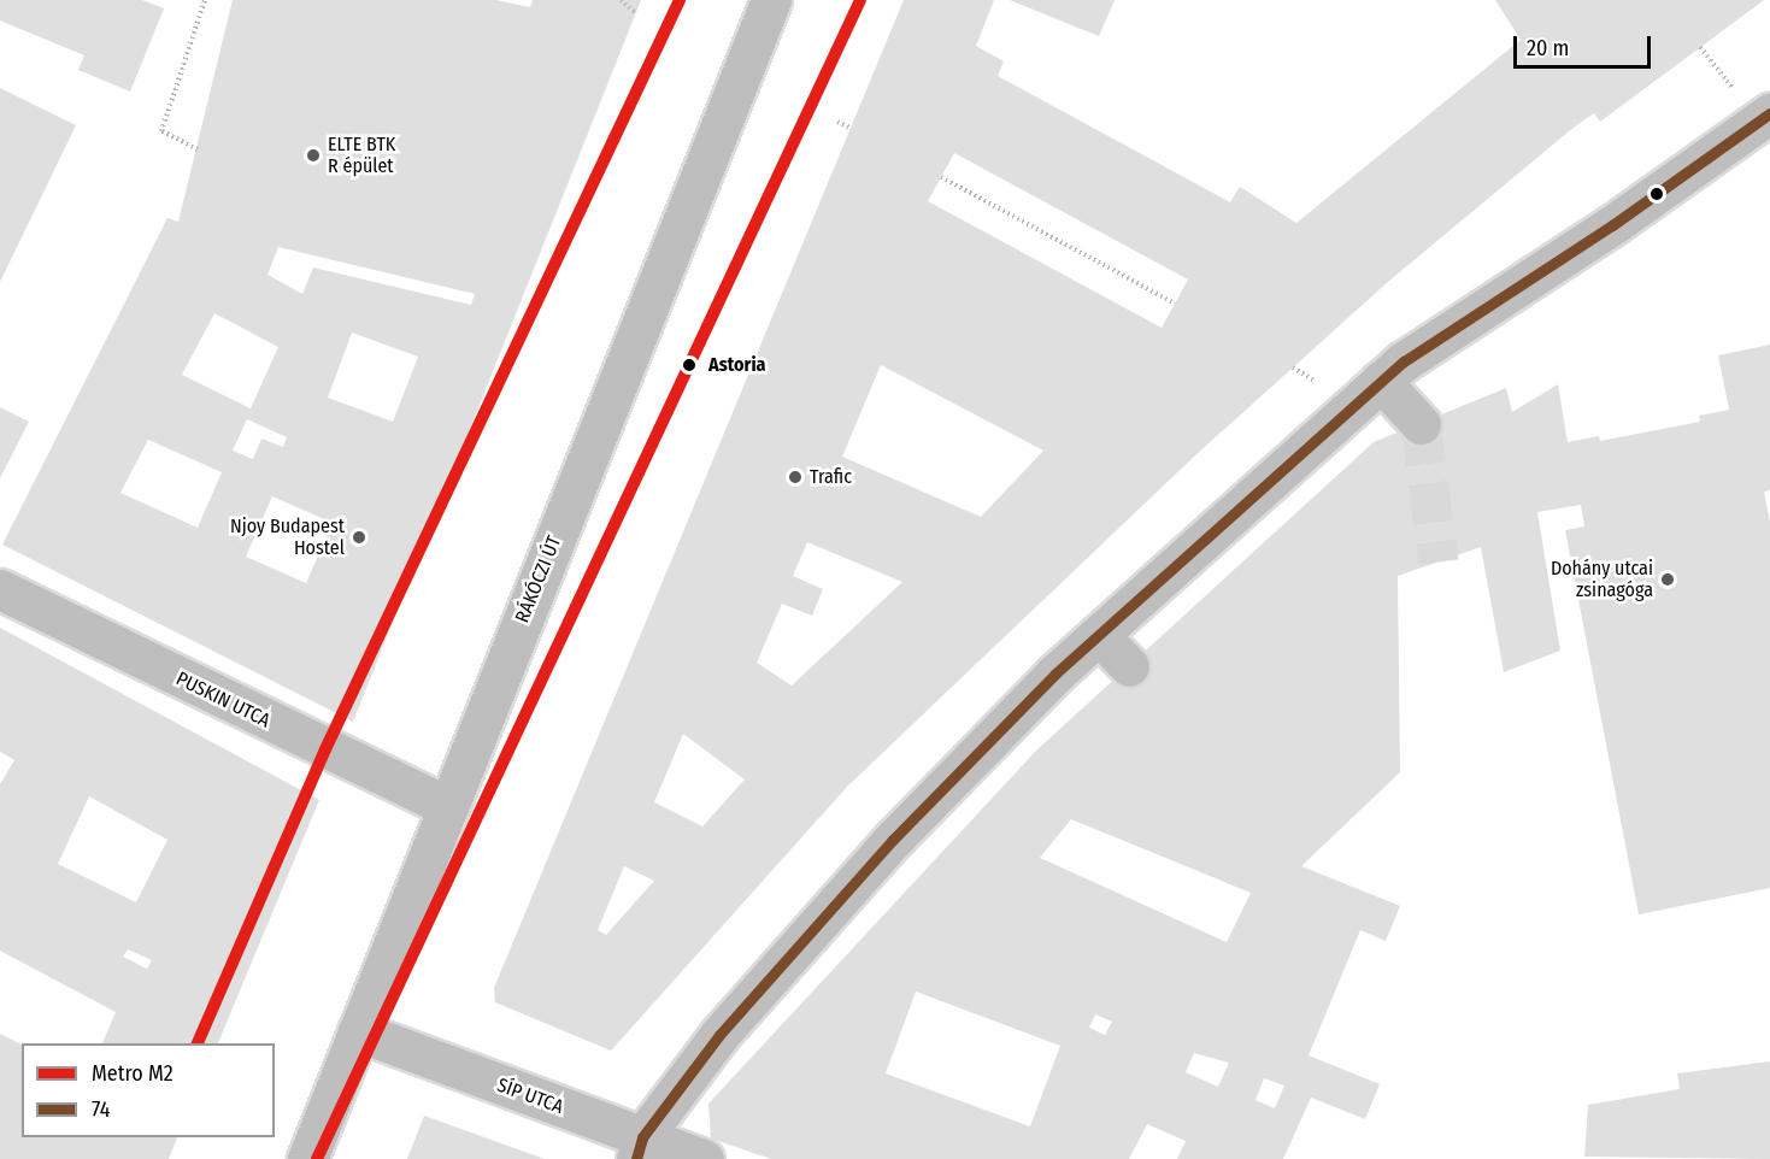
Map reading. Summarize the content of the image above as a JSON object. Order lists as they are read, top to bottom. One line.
{"streets":{"street":["RÁKÓCZI ÚT","PUSKIN UTCA","SÍP UTCA"]},"crossings":[["RÁKÓCZI ÚT","PUSKIN UTCA"],["RÁKÓCZI ÚT","SÍP UTCA"]],"places":["ELTE BTK R épület","Astoria","Trafic","Njoy Budapest Hostel","Dohány utcai zsinagóga"],"lines":["metro line M2","transit line 74"],"legend":["Metro M2","74"],"scale_bar":"20 m"}
